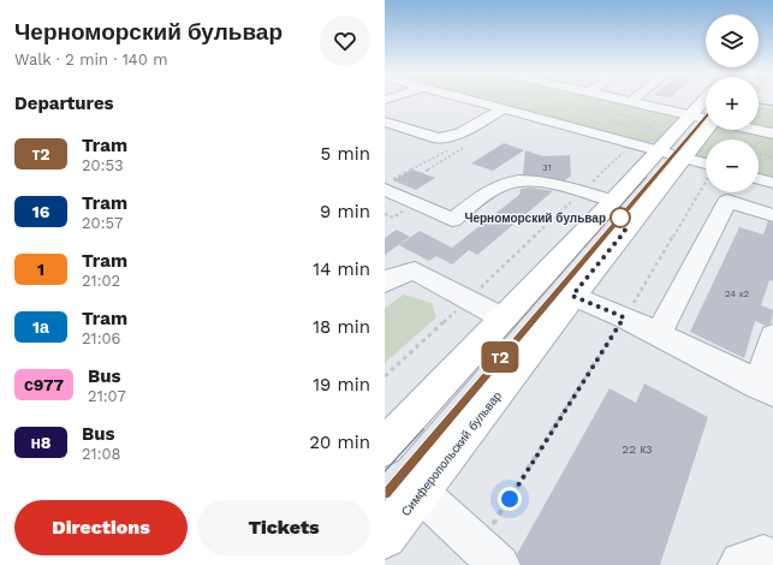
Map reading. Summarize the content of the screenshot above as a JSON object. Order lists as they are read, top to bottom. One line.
{"streets":{"main road":["Симферопольский бульвар"]},"places":["Черноморский бульвар"],"lines":["tram line т2"],"house_numbers":["31","24 к2","22 к3"],"page":{"heading":[["Черноморский бульвар","Walk · 2 min · 140 m"],"Departures"],"on_map":"т2","map_buttons":["+","−"],"list":[{"mark":"т2","name":"Tram","note":"20:53","value":"5 min"},{"mark":"16","name":"Tram","note":"20:57","value":"9 min"},{"mark":"1","name":"Tram","note":"21:02","value":"14 min"},{"mark":"1а","name":"Tram","note":"21:06","value":"18 min"},{"mark":"с977","name":"Bus","note":"21:07","value":"19 min"},{"mark":"н8","name":"Bus","note":"21:08","value":"20 min"}],"buttons":["Directions","Tickets"]}}
